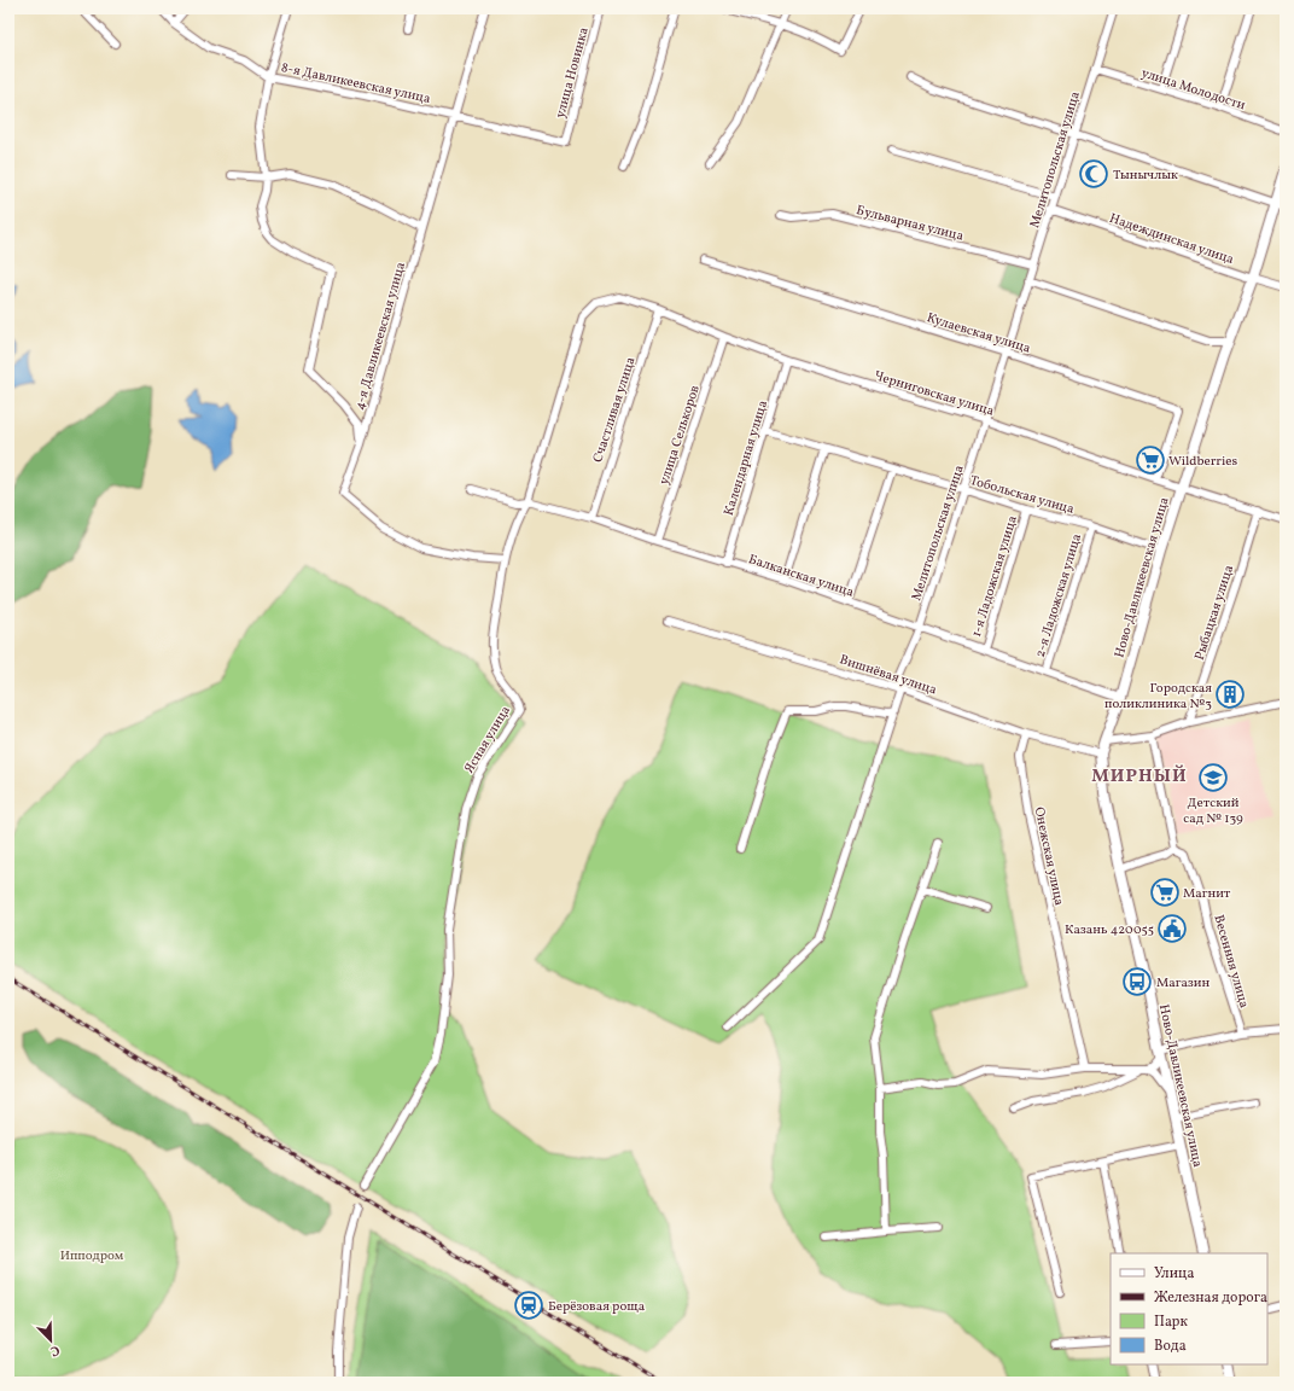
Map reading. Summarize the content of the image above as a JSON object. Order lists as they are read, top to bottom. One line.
{"streets":{"street":["улица Новинка","8-я Давликеевская улица","улица Молодости","Мелитопольская улица","Бульварная улица","Надеждинская улица","Кулаевская улица","4-я Давликеевская улица","Черниговская улица","Счастливая улица","улица Селькоров","Календарная улица","Тобольская улица","Балканская улица","1-я Ладожская улица","Ново-Давликеевская улица","2-я Ладожская улица","Рыбацкая улица","Вишнёвая улица","Ясная улица","Онежская улица","Весенняя улица"]},"crossings":[["улица Новинка","8-я Давликеевская улица"],["8-я Давликеевская улица","4-я Давликеевская улица"],["улица Молодости","Мелитопольская улица"],["Мелитопольская улица","Бульварная улица"],["Мелитопольская улица","Надеждинская улица"],["Мелитопольская улица","Кулаевская улица"],["Мелитопольская улица","Черниговская улица"],["Мелитопольская улица","Тобольская улица"],["Мелитопольская улица","Балканская улица"],["Мелитопольская улица","Вишнёвая улица"],["Надеждинская улица","Ново-Давликеевская улица"],["Кулаевская улица","Черниговская улица"],["4-я Давликеевская улица","Ясная улица"],["Черниговская улица","Счастливая улица"],["Черниговская улица","улица Селькоров"],["Черниговская улица","Календарная улица"],["Черниговская улица","Ново-Давликеевская улица"],["Черниговская улица","Рыбацкая улица"],["Черниговская улица","Ясная улица"],["Счастливая улица","Балканская улица"],["улица Селькоров","Балканская улица"],["Календарная улица","Тобольская улица"],["Календарная улица","Балканская улица"],["Тобольская улица","1-я Ладожская улица"],["Тобольская улица","Ново-Давликеевская улица"],["Тобольская улица","2-я Ладожская улица"],["Балканская улица","1-я Ладожская улица"],["Балканская улица","Ново-Давликеевская улица"],["Балканская улица","2-я Ладожская улица"],["Балканская улица","Ясная улица"],["Ново-Давликеевская улица","Вишнёвая улица"],["Вишнёвая улица","Онежская улица"]],"districts":["МИРНЫЙ"],"parks":["Ипподром"],"places":{"mosque":["Тынычлык"],"supermarket":["Wildberries","Магнит"],"building":["Городская поликлиника №3"],"school or university":["Детский сад № 139"],"public building":["Казань 420055"],"bus stop":["Магазин"],"station":["Берёзовая роща"]},"legend":["Улица","Железная дорога","Парк","Вода"],"north":"bottom right"}
